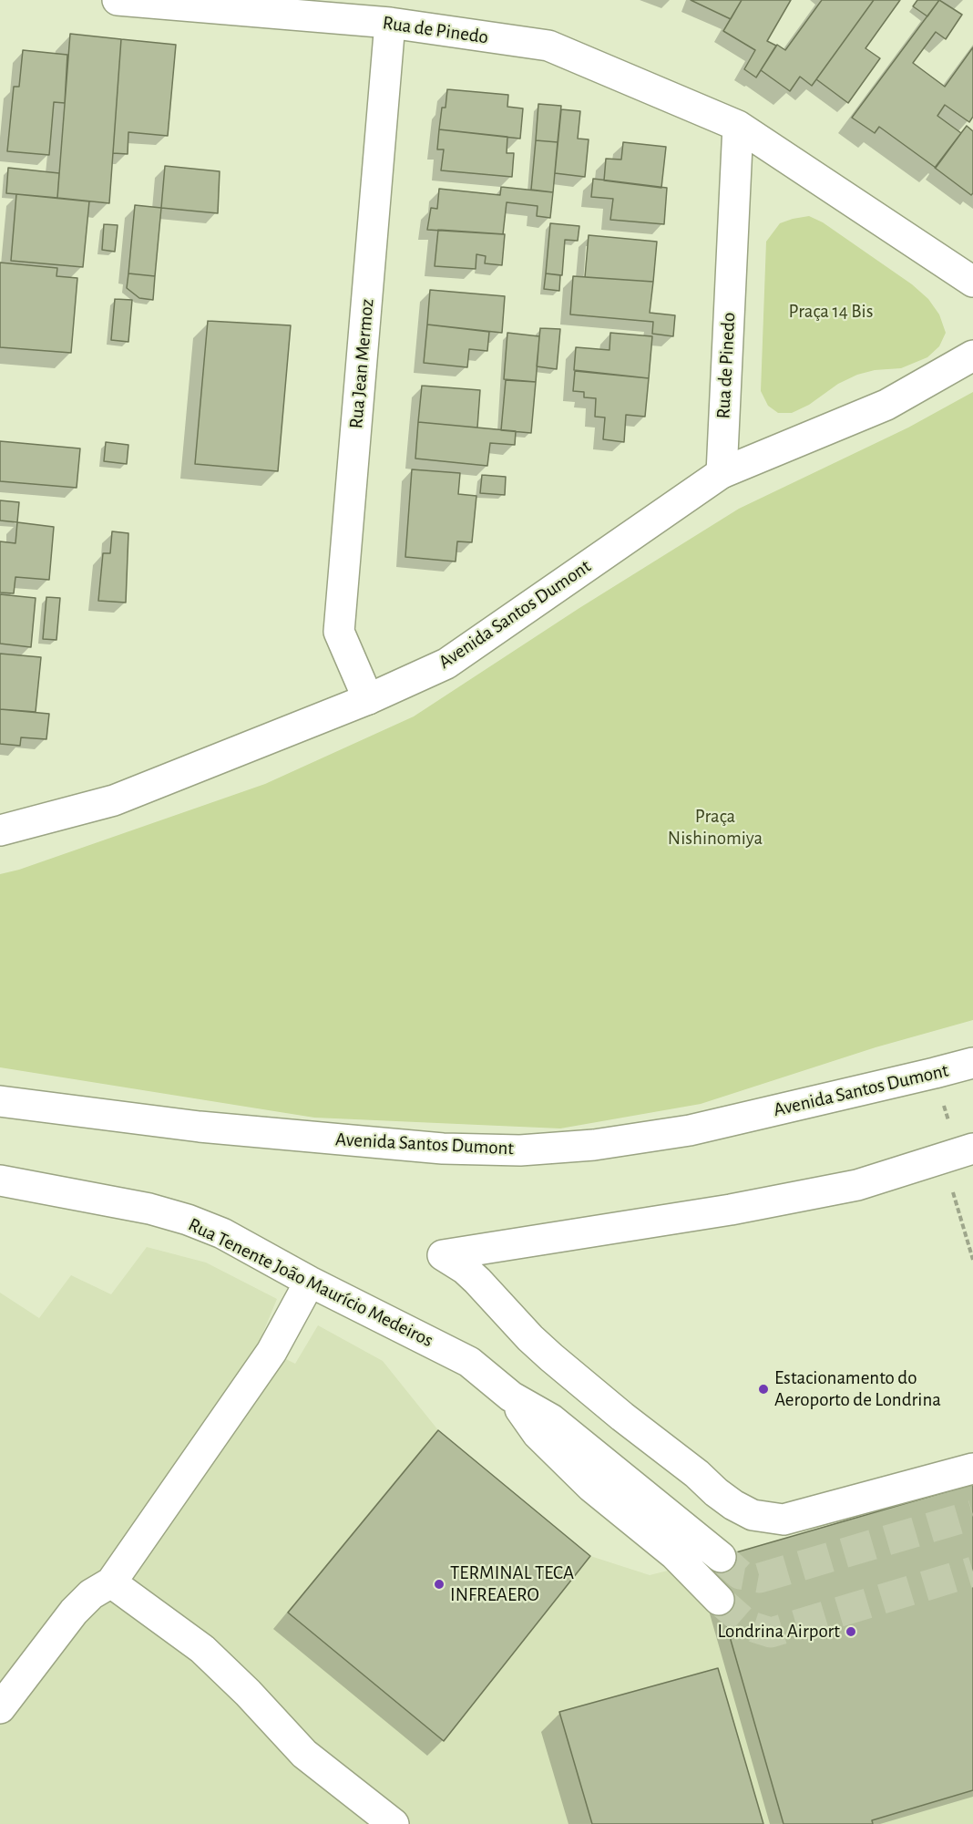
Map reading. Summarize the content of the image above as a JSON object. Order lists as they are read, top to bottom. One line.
{"streets":{"street":["Rua de Pinedo","Rua Jean Mermoz","Avenida Santos Dumont","Rua Tenente João Maurício Medeiros"]},"crossings":[["Rua de Pinedo","Rua Jean Mermoz"],["Rua de Pinedo","Avenida Santos Dumont"],["Rua Jean Mermoz","Avenida Santos Dumont"]],"parks":["Praça 14 Bis","Praça Nishinomiya"],"places":["Estacionamento do Aeroporto de Londrina","TERMINAL TECA INFREAERO","Londrina Airport"]}
